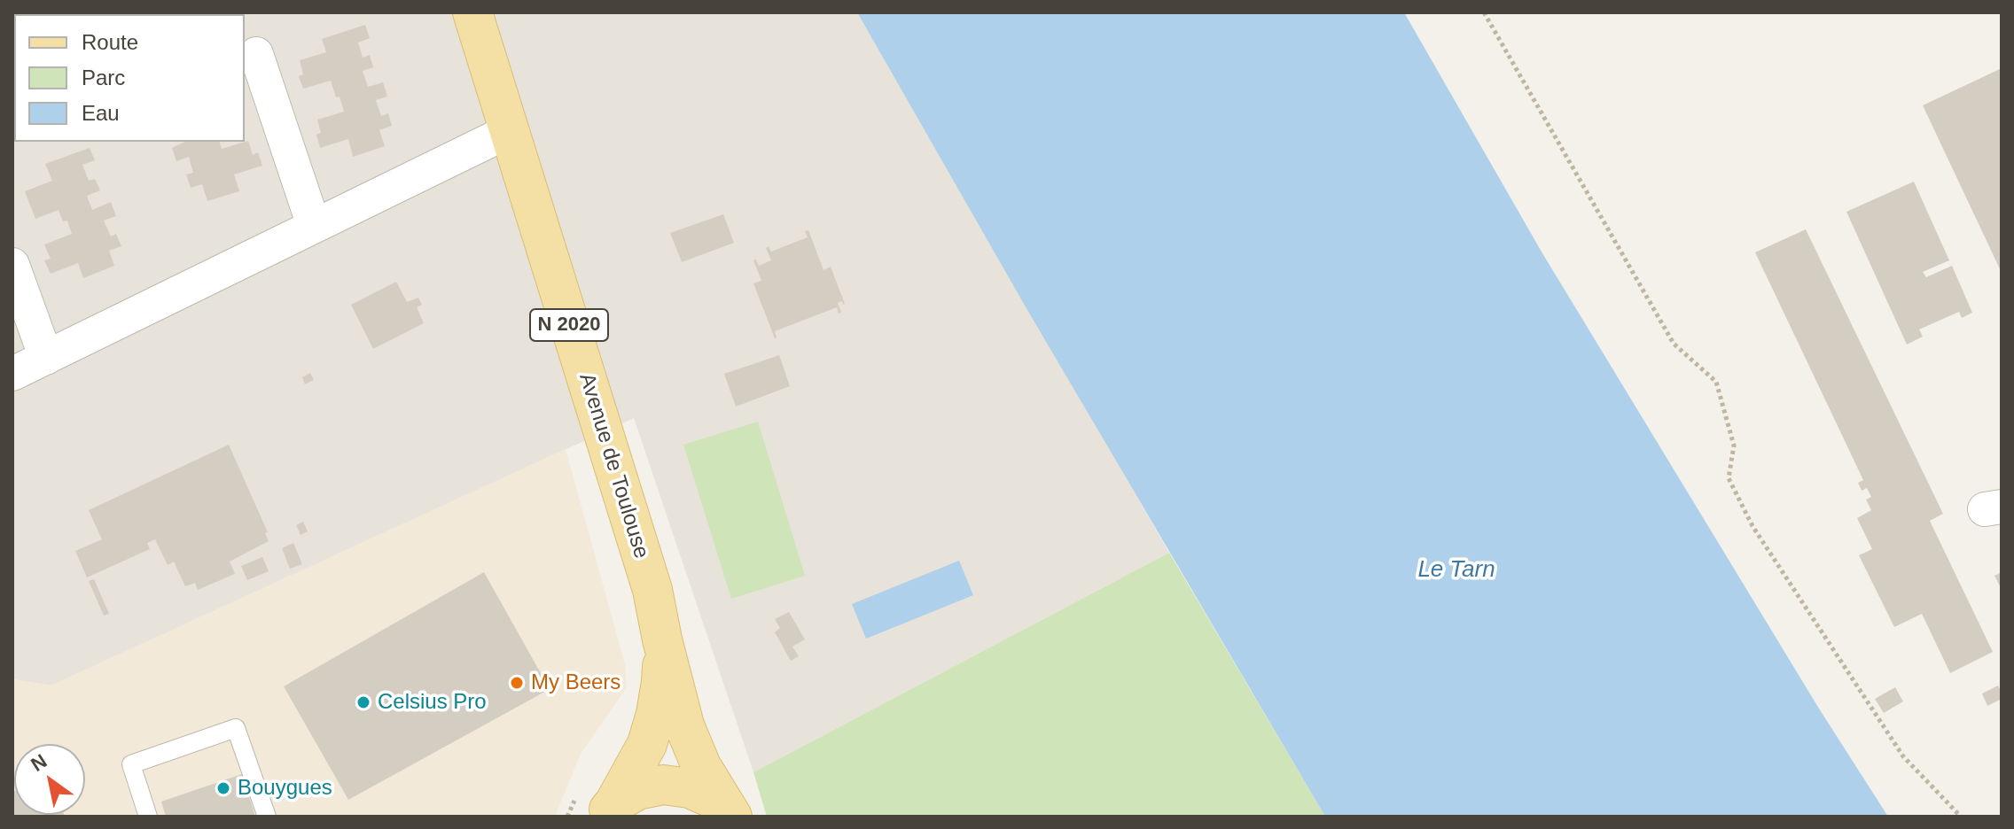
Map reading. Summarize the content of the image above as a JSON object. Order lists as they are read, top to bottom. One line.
{"streets":{"main road":["N 2020","Avenue de Toulouse"]},"water":["Le Tarn"],"places":["My Beers","Celsius Pro","Bouygues"],"legend":["Route","Parc","Eau"],"north":"top left"}
